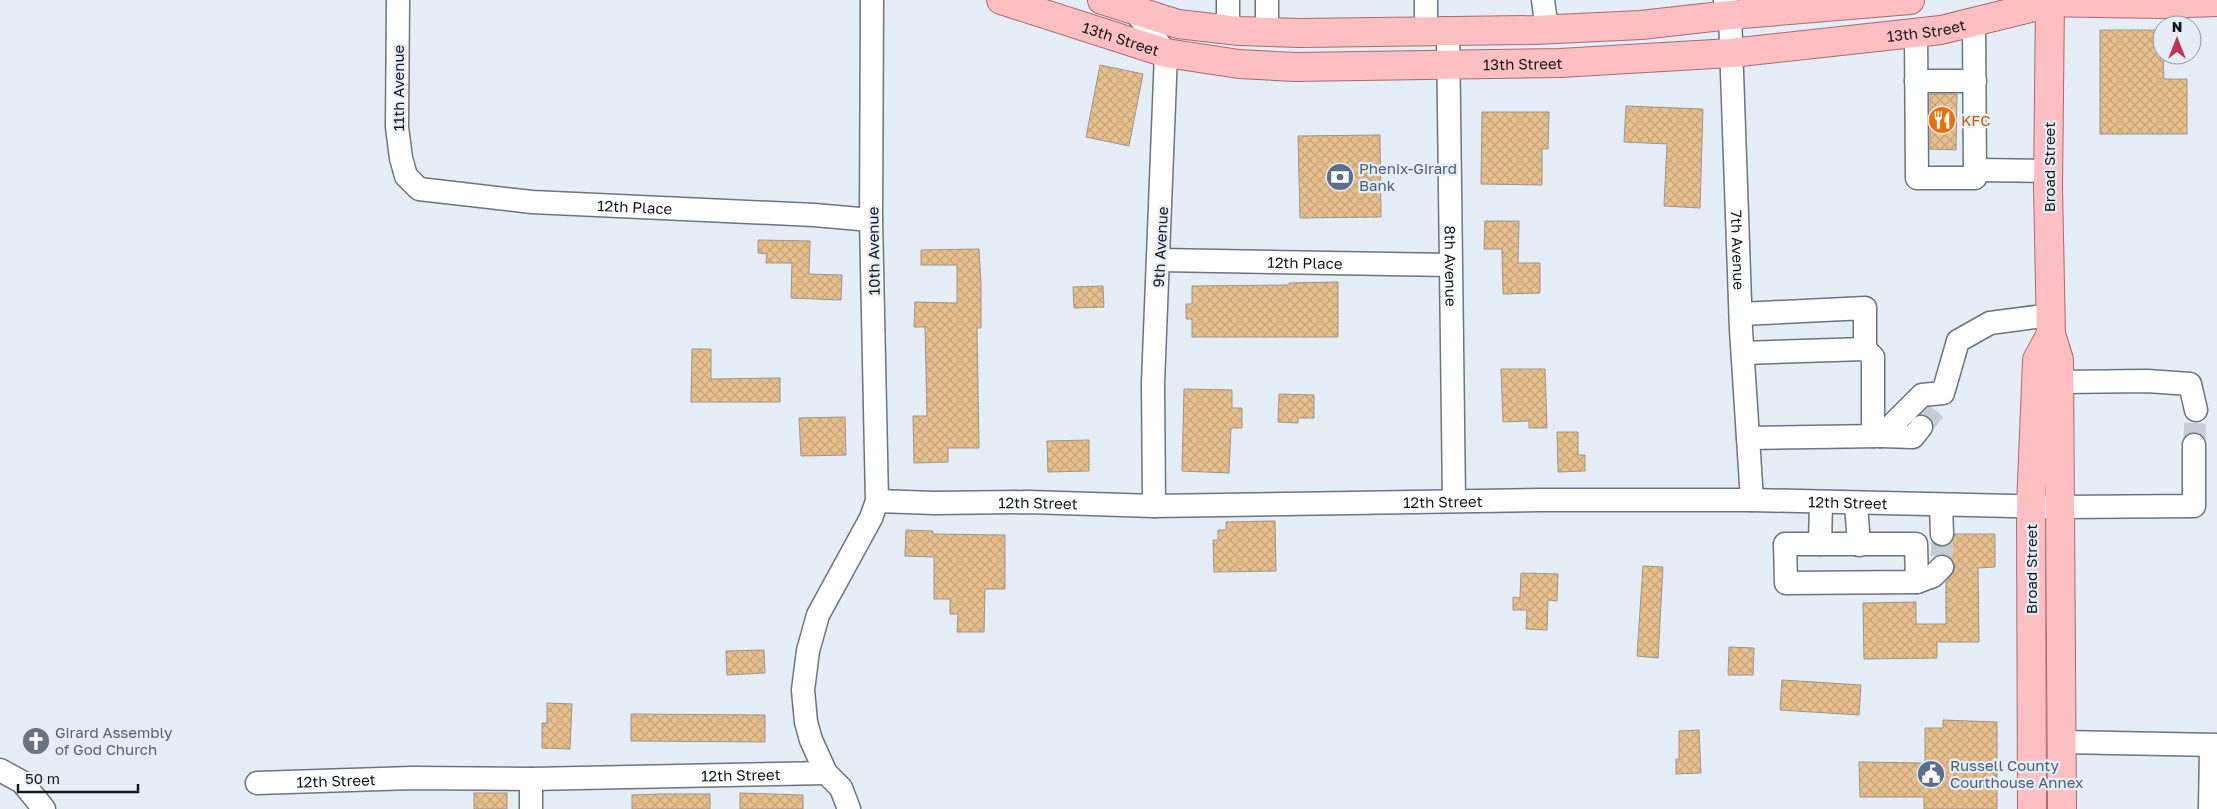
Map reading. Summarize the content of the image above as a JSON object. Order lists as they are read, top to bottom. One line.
{"streets":{"main road":["13th Street","Broad Street"],"street":["11th Avenue","12th Place","9th Avenue","7th Avenue","10th Avenue","8th Avenue","12th Street"]},"crossings":[["13th Street","Broad Street"],["13th Street","9th Avenue"],["13th Street","7th Avenue"],["13th Street","8th Avenue"],["11th Avenue","12th Place"],["Broad Street","12th Street"],["12th Place","9th Avenue"],["12th Place","10th Avenue"],["12th Place","8th Avenue"],["9th Avenue","12th Street"],["7th Avenue","12th Street"],["10th Avenue","12th Street"],["8th Avenue","12th Street"]],"places":{"restaurant":["KFC"],"bank":["Phenix-Girard Bank"],"church":["Girard Assembly of God Church"],"public building":["Russell County Courthouse Annex"]},"scale_bar":"50 m","north":"top"}
